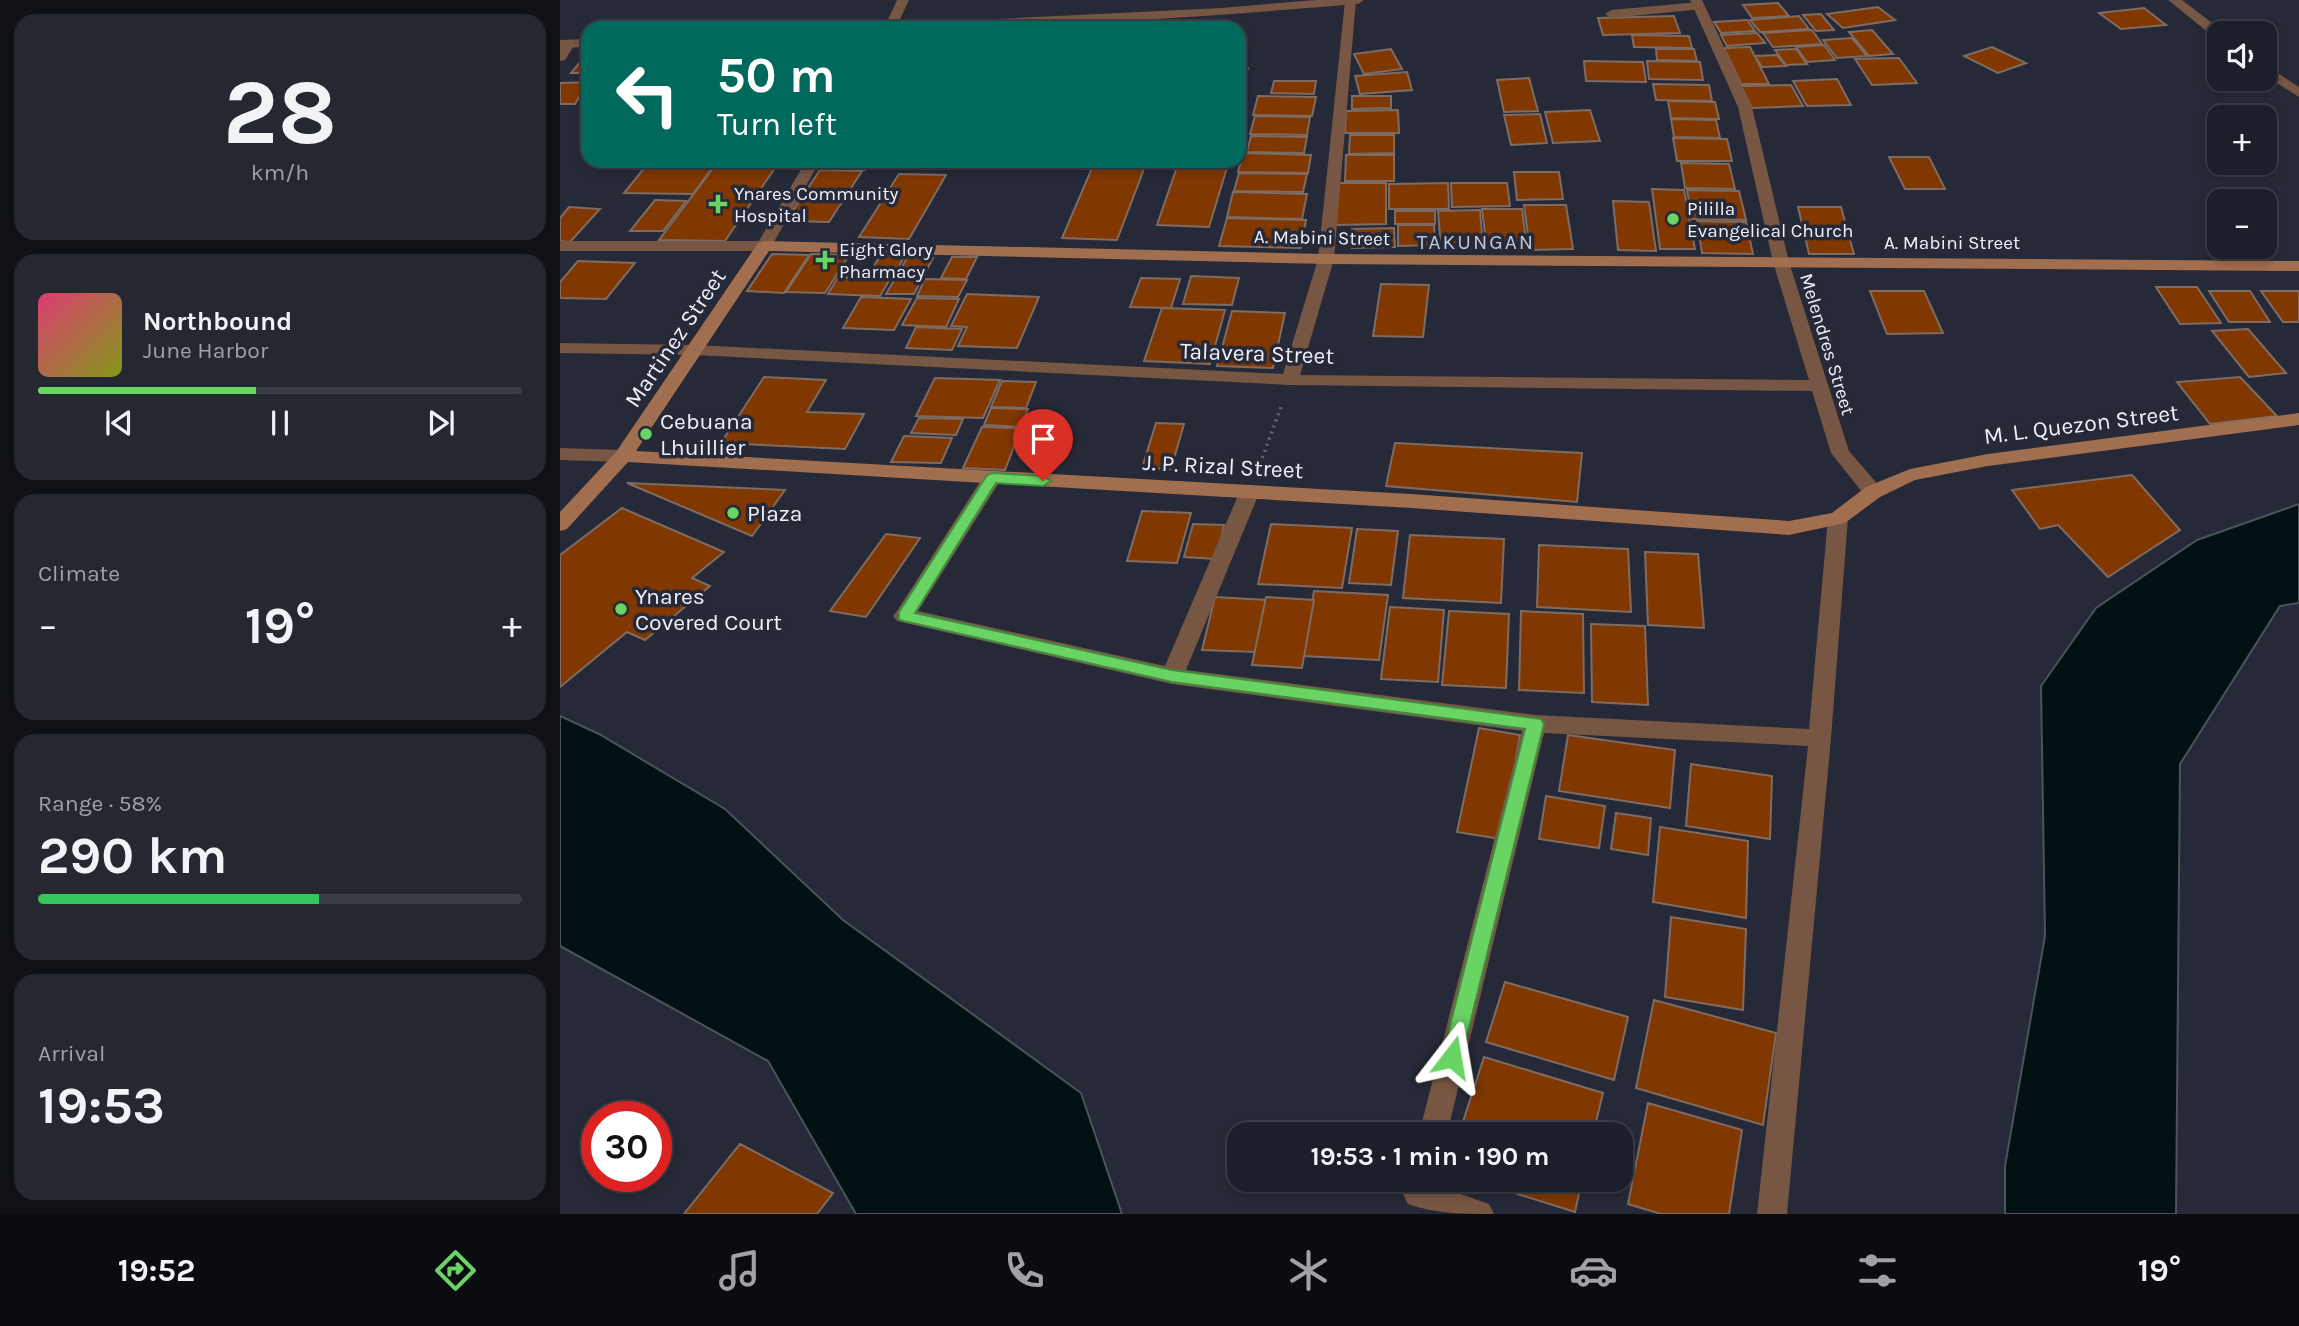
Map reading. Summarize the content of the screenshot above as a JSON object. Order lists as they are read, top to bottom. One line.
{"streets":{"main road":["A. Mabini Street","Martinez Street","M. L. Quezon Street","J. P. Rizal Street"],"street":["Melendres Street","Talavera Street"]},"crossings":[["A. Mabini Street","Martinez Street"],["A. Mabini Street","Melendres Street"],["Martinez Street","Talavera Street"],["Martinez Street","J. P. Rizal Street"],["Melendres Street","Talavera Street"],["Melendres Street","M. L. Quezon Street"],["Melendres Street","J. P. Rizal Street"],["M. L. Quezon Street","J. P. Rizal Street"]],"districts":["TAKUNGAN"],"places":{"health":["Ynares Community Hospital","Eight Glory Pharmacy"],"other":["Pililla Evangelical Church","Cebuana Lhuillier","Plaza","Ynares Covered Court"]},"page":{"tile":[["28","km/h"],"Climate",["Range · 58%","290 km"],["Arrival","19:53"]],"map_buttons":["+","−"],"turn":["50 m","Turn left"],"song":["Northbound","June Harbor"],"heat":["−","19°","+"],"limit":"30","trip":"19:53 · 1 min · 190 m","tabs":["19:52","19°"]}}
